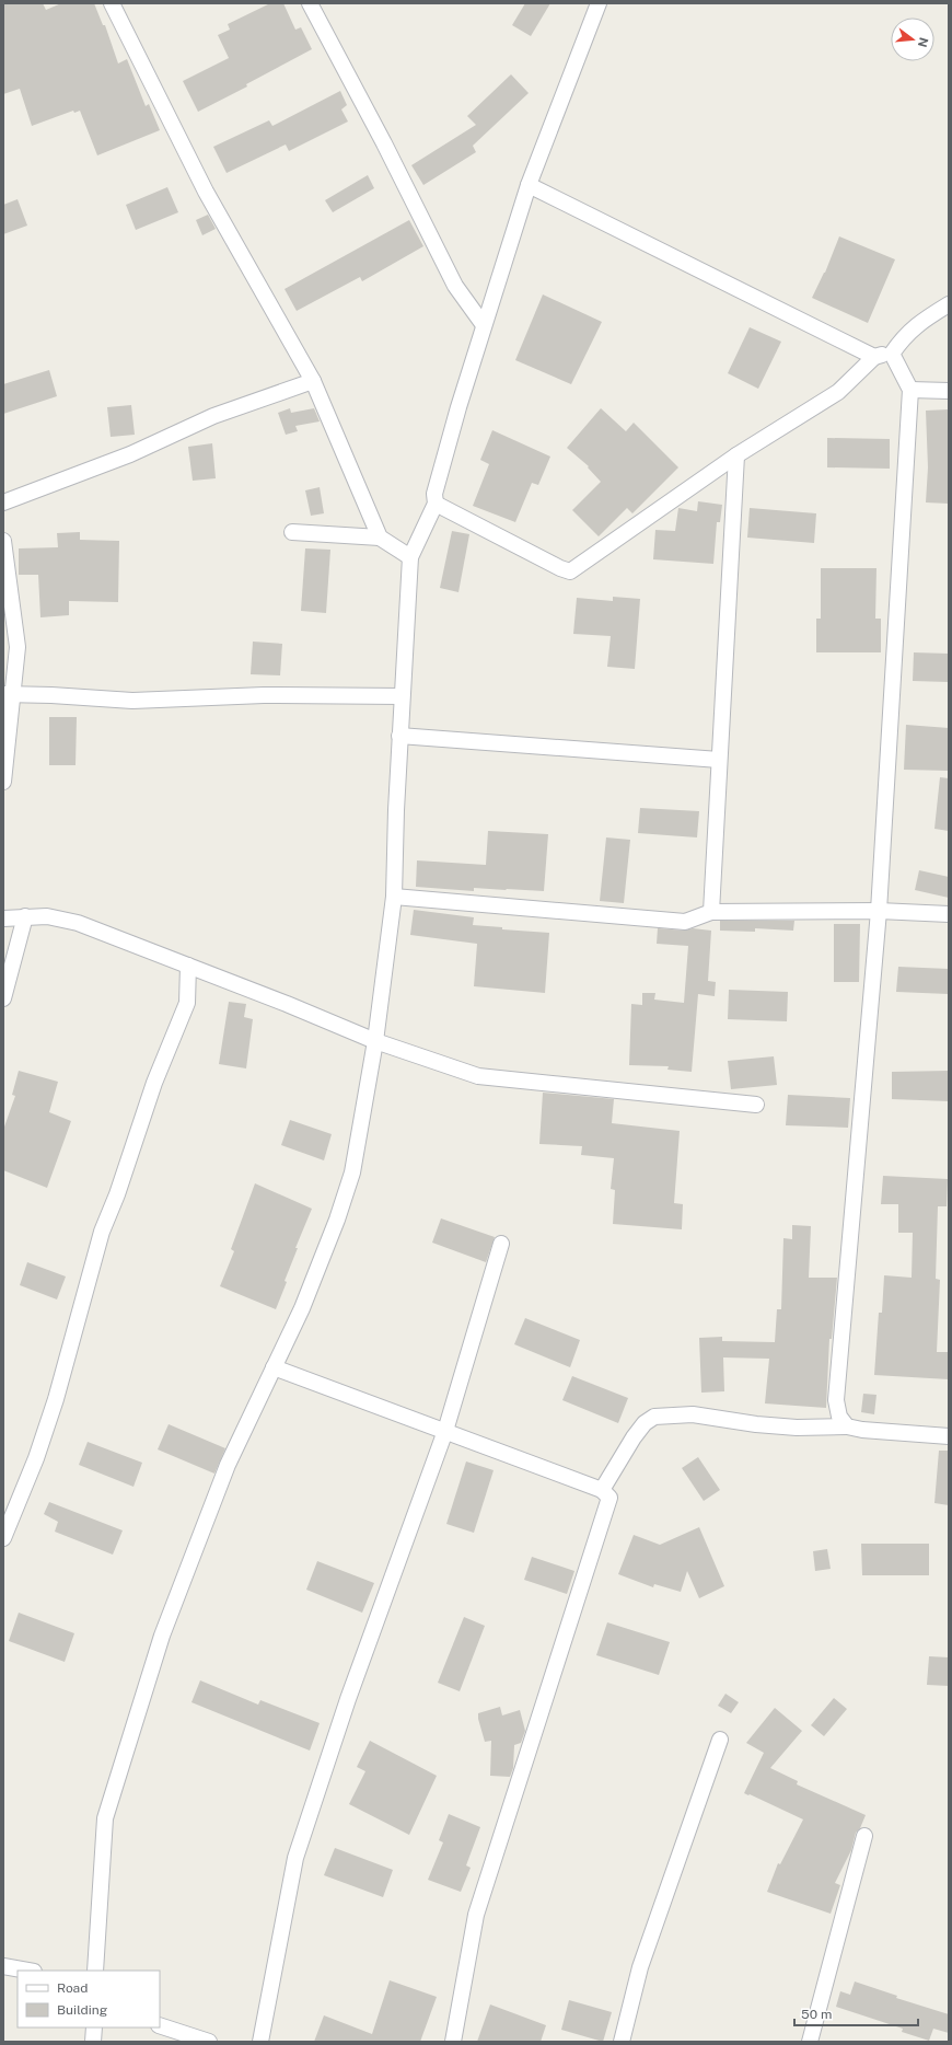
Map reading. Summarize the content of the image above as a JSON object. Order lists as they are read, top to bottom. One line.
{"legend":["Road","Building"],"scale_bar":"50 m","north":"right"}
